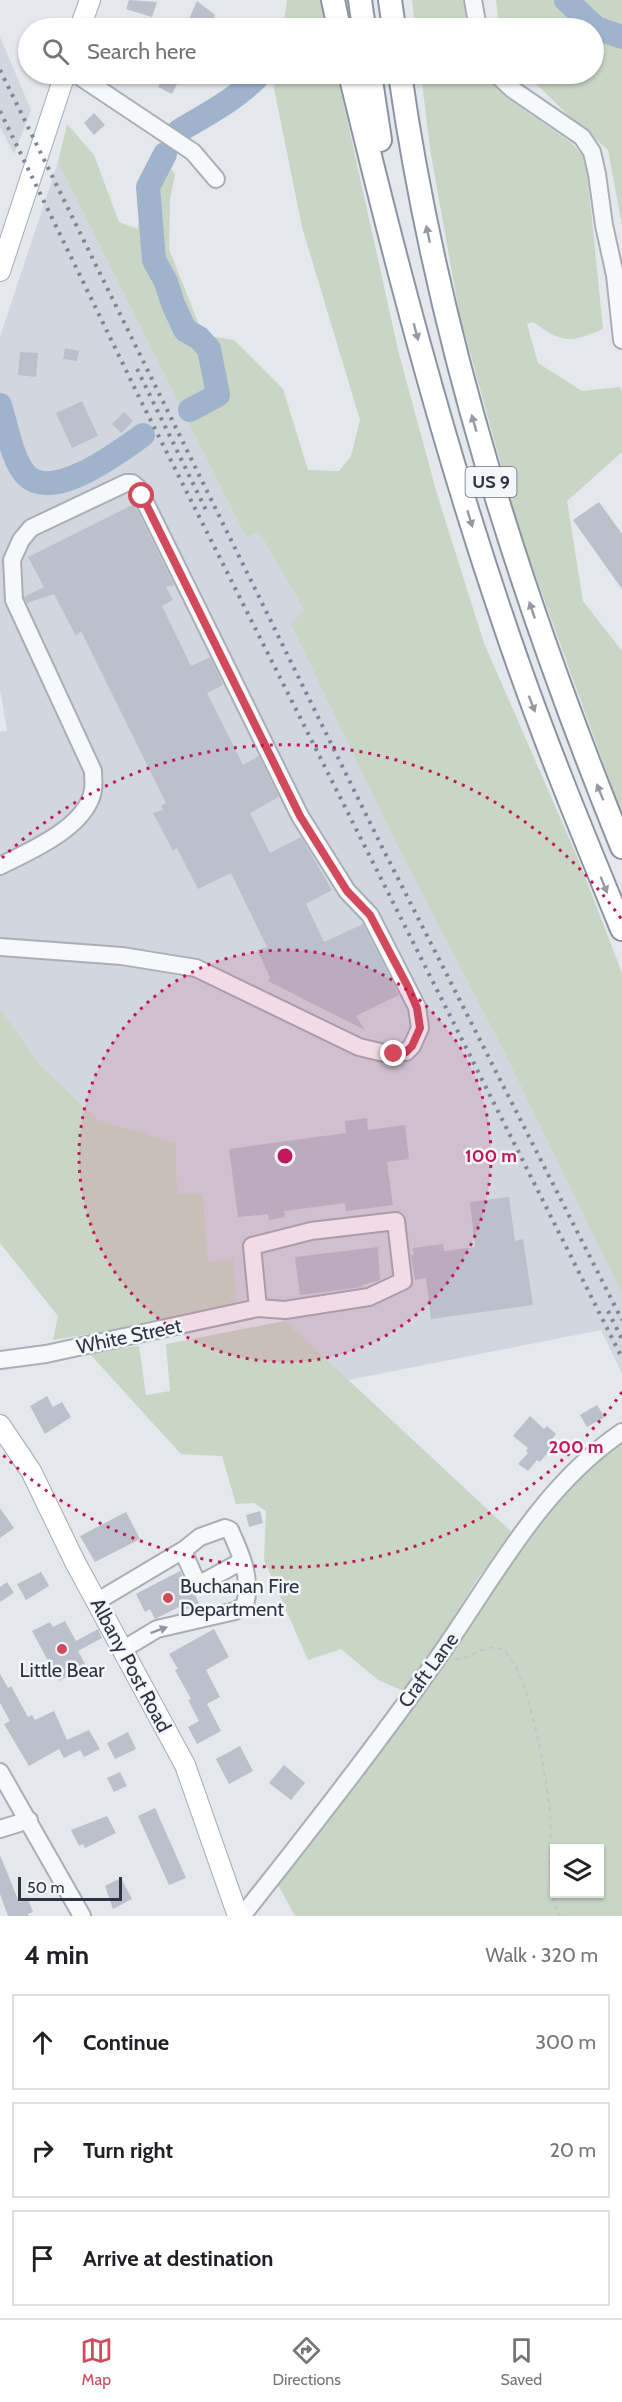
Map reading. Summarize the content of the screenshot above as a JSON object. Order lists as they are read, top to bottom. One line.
{"streets":{"highway":["US 9"],"main road":["Albany Post Road"],"street":["White Street","Craft Lane"]},"crossings":[["Albany Post Road","Craft Lane"]],"places":["Buchanan Fire Department","Little Bear"],"scale_bar":"50 m","page":{"search":"Search here","scale":"50 m","heading":["4 min","Walk · 320 m"],"list":[["Continue","300 m"],["Turn right","20 m"],"Arrive at destination"],"nav":["Map","Directions","Saved"]},"rings":["100 m","200 m"]}
